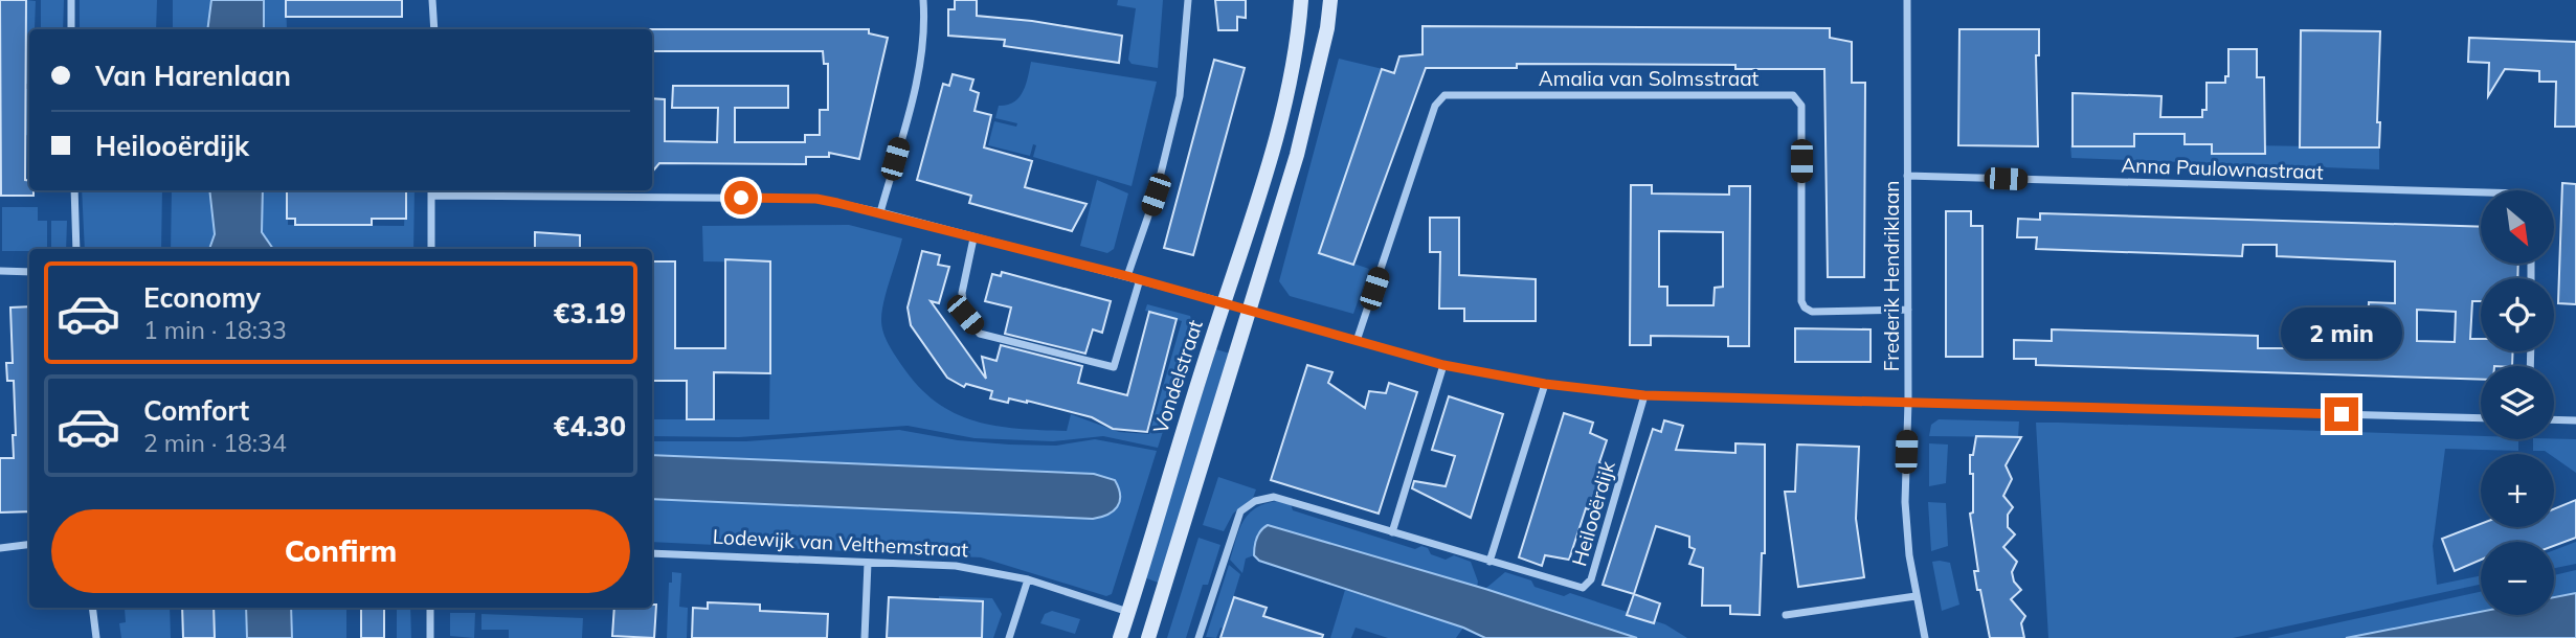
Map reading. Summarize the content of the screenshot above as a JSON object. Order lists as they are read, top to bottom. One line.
{"streets":{"street":["Amalia van Solmsstraat","Anna Paulownastraat","Frederik Hendriklaan","Vondelstraat","Heilooërdijk","Lodewijk van Velthemstraat"]},"crossings":[["Amalia van Solmsstraat","Frederik Hendriklaan"],["Anna Paulownastraat","Frederik Hendriklaan"],["Vondelstraat","Lodewijk van Velthemstraat"]],"north":"bottom right","page":{"banner":["Van Harenlaan","Heilooërdijk"],"map_buttons":["+","−"],"list":[{"name":"Economy","note":"1 min · 18:33","value":"€3.19"},{"name":"Comfort","note":"2 min · 18:34","value":"€4.30"}],"bubble":"2 min","buttons":"Confirm"}}
